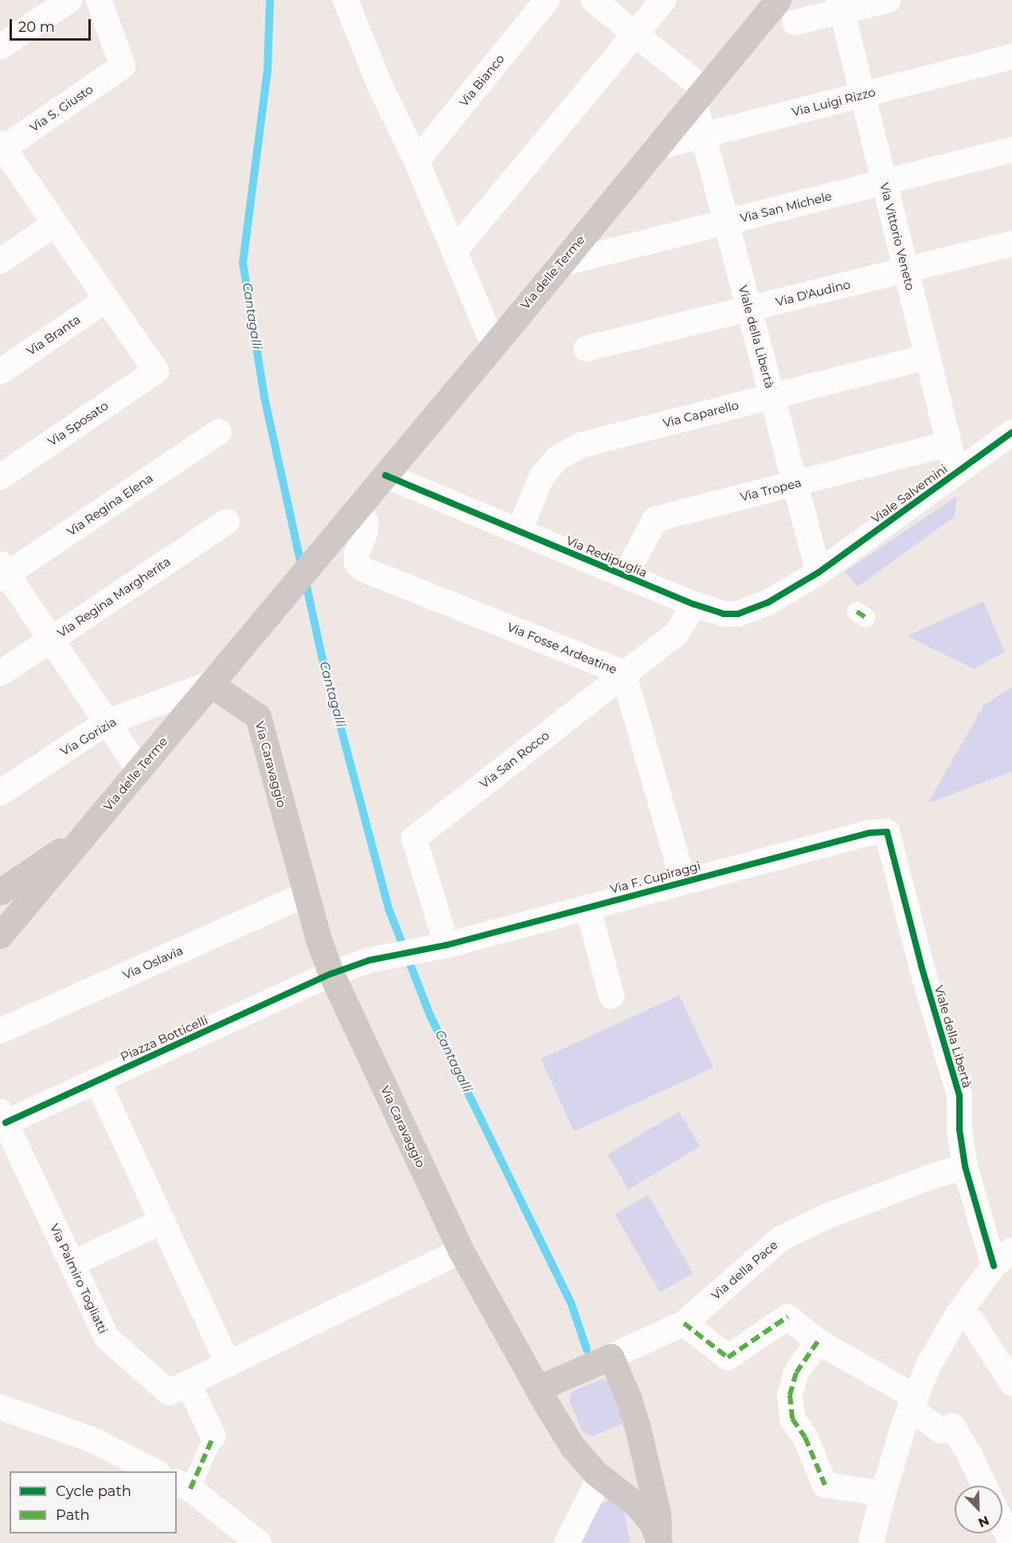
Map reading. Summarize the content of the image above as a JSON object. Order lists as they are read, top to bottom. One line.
{"streets":{"main road":["Via delle Terme","Via Caravaggio"],"street":["Via Bianco","Via Luigi Rizzo","Via S. Giusto","Via San Michele","Via Vittorio Veneto","Via D'Audino","Via Branta","Viale della Libertà","Via Caparello","Via Sposato","Via Tropea","Viale Salvemini","Via Regina Elena","Via Redipuglia","Via Regina Margherita","Via Fosse Ardeatine","Via Gorizia","Via San Rocco","Via F. Cupiraggi","Via Oslavia","Piazza Botticelli","Via della Pace","Via Palmiro Togliatti"]},"crossings":[["Via Luigi Rizzo","Via Vittorio Veneto"],["Via Luigi Rizzo","Via delle Terme"],["Via Luigi Rizzo","Viale della Libertà"],["Via San Michele","Via Vittorio Veneto"],["Via San Michele","Via delle Terme"],["Via San Michele","Viale della Libertà"],["Via Vittorio Veneto","Via D'Audino"],["Via Vittorio Veneto","Via Caparello"],["Via Vittorio Veneto","Via Tropea"],["Via Vittorio Veneto","Viale Salvemini"],["Via delle Terme","Viale della Libertà"],["Via delle Terme","Via Redipuglia"],["Via delle Terme","Via Fosse Ardeatine"],["Via delle Terme","Via Gorizia"],["Via delle Terme","Via Caravaggio"],["Via D'Audino","Viale della Libertà"],["Via Branta","Via Sposato"],["Viale della Libertà","Via Caparello"],["Viale della Libertà","Via Tropea"],["Viale della Libertà","Viale Salvemini"],["Viale della Libertà","Via Redipuglia"],["Viale della Libertà","Via F. Cupiraggi"],["Viale della Libertà","Via della Pace"],["Via Caparello","Via Redipuglia"],["Via Tropea","Via Redipuglia"],["Viale Salvemini","Via Redipuglia"],["Via Redipuglia","Via San Rocco"],["Via Fosse Ardeatine","Via San Rocco"],["Via Fosse Ardeatine","Via F. Cupiraggi"],["Via Gorizia","Via Caravaggio"],["Via San Rocco","Via F. Cupiraggi"],["Via Caravaggio","Via Oslavia"],["Via Caravaggio","Piazza Botticelli"],["Via Caravaggio","Via Palmiro Togliatti"],["Via F. Cupiraggi","Piazza Botticelli"],["Piazza Botticelli","Via Palmiro Togliatti"]],"water":["Cantagalli"],"legend":["Cycle path","Path"],"scale_bar":"20 m","north":"bottom right"}
